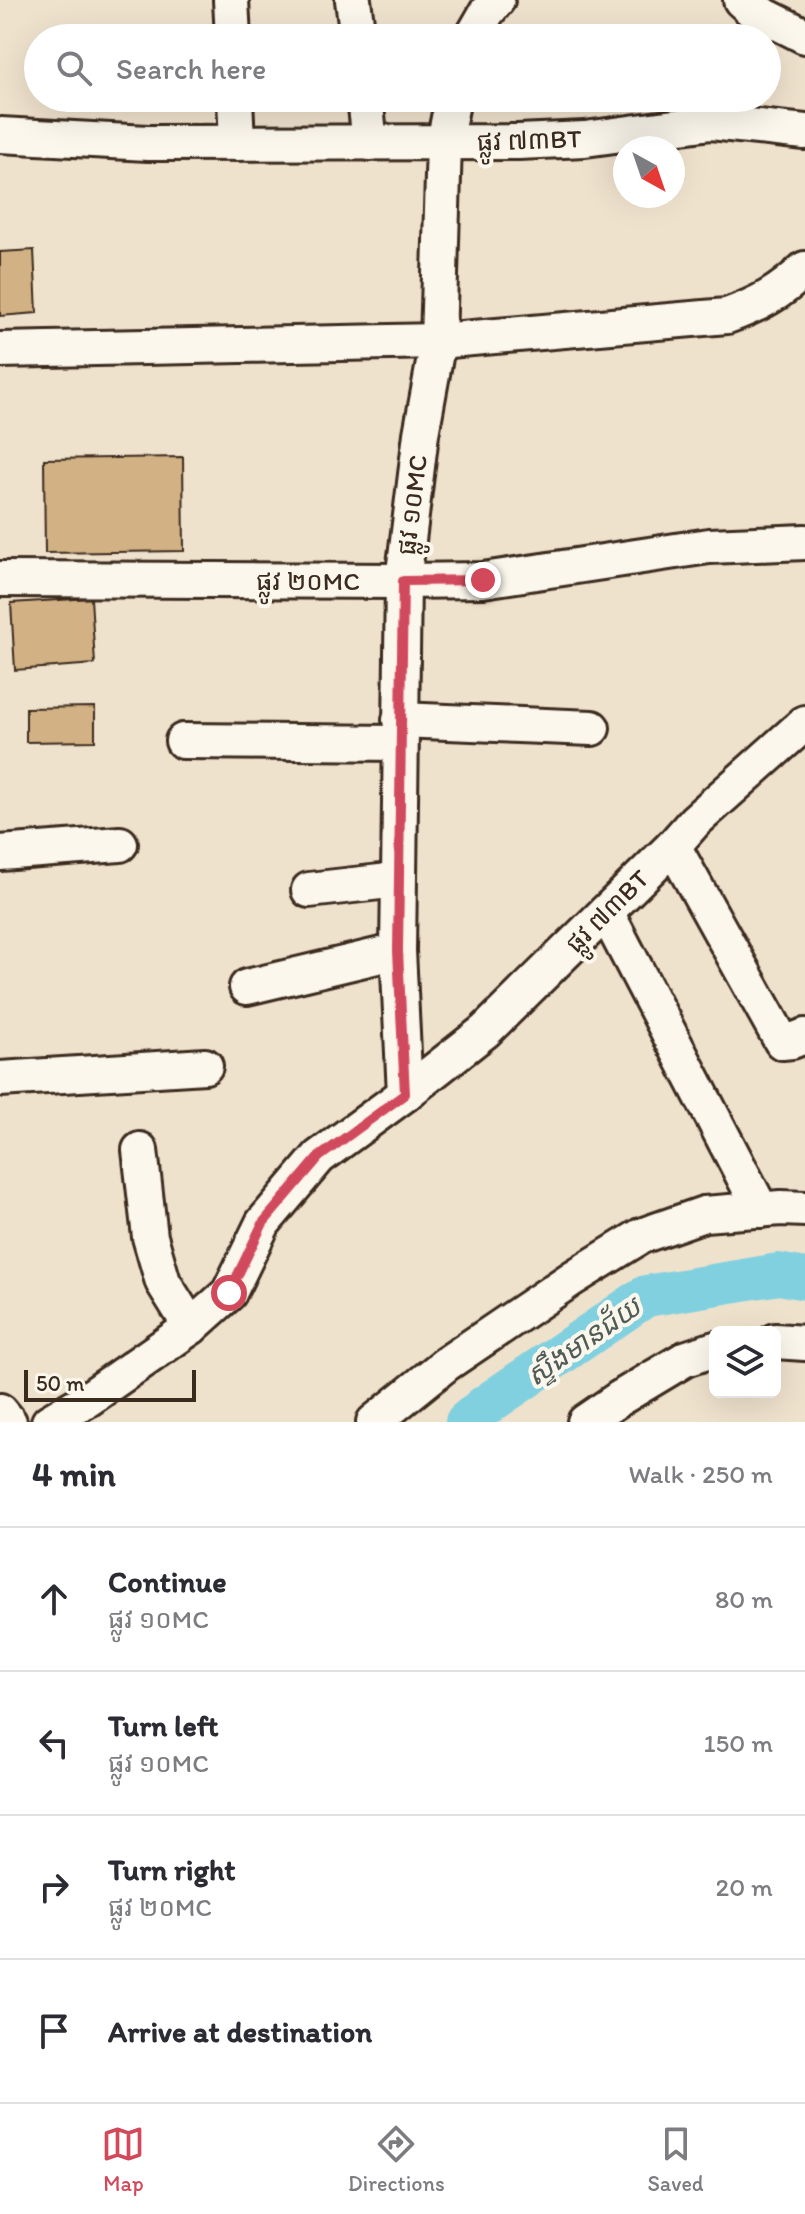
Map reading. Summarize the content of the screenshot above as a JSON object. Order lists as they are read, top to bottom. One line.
{"streets":{"street":["ផ្លូវ ៧៣BT","ផ្លូវ ១០MC","ផ្លូវ ២០MC"]},"crossings":[["ផ្លូវ ៧៣BT","ផ្លូវ ១០MC"],["ផ្លូវ ១០MC","ផ្លូវ ២០MC"]],"water":["ស្ទឹងមានជ័យ"],"scale_bar":"50 m","north":"bottom right","page":{"search":"Search here","scale":"50 m","heading":["4 min","Walk · 250 m"],"list":[["Continue","ផ្លូវ ១០MC","80 m"],["Turn left","ផ្លូវ ១០MC","150 m"],["Turn right","ផ្លូវ ២០MC","20 m"],"Arrive at destination"],"nav":["Map","Directions","Saved"]}}
